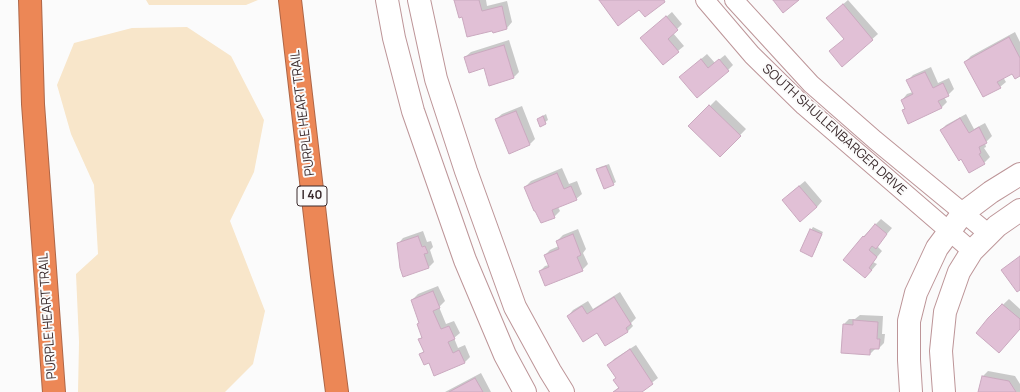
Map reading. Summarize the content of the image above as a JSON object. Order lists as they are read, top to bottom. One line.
{"streets":{"highway":["PURPLE HEART TRAIL","I 40"],"street":["SOUTH SHULLENBARGER DRIVE"]}}
